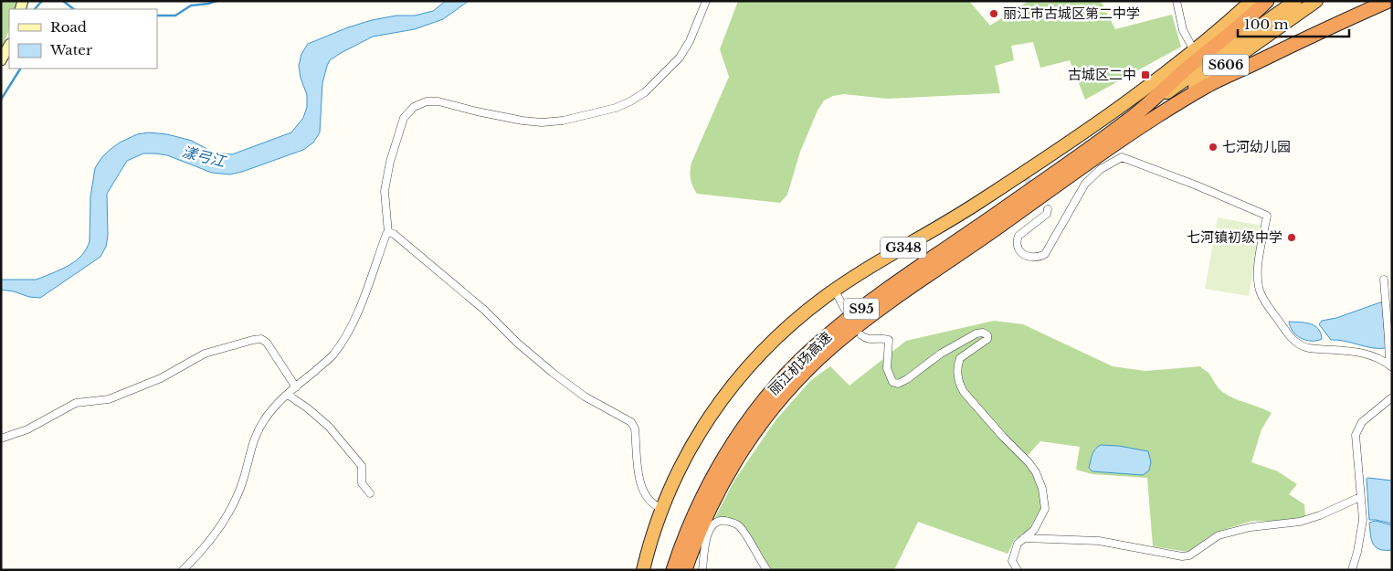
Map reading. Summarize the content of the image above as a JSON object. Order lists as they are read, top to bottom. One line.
{"streets":{"highway":["S606","G348","S95","丽江机场高速"]},"crossings":[["S606","丽江机场高速"]],"water":["漾弓江"],"places":{"other":["丽江市古城区第二中学","七河幼儿园","七河镇初级中学"],"transit":["古城区二中"]},"legend":["Road","Water"],"scale_bar":"100 m"}
